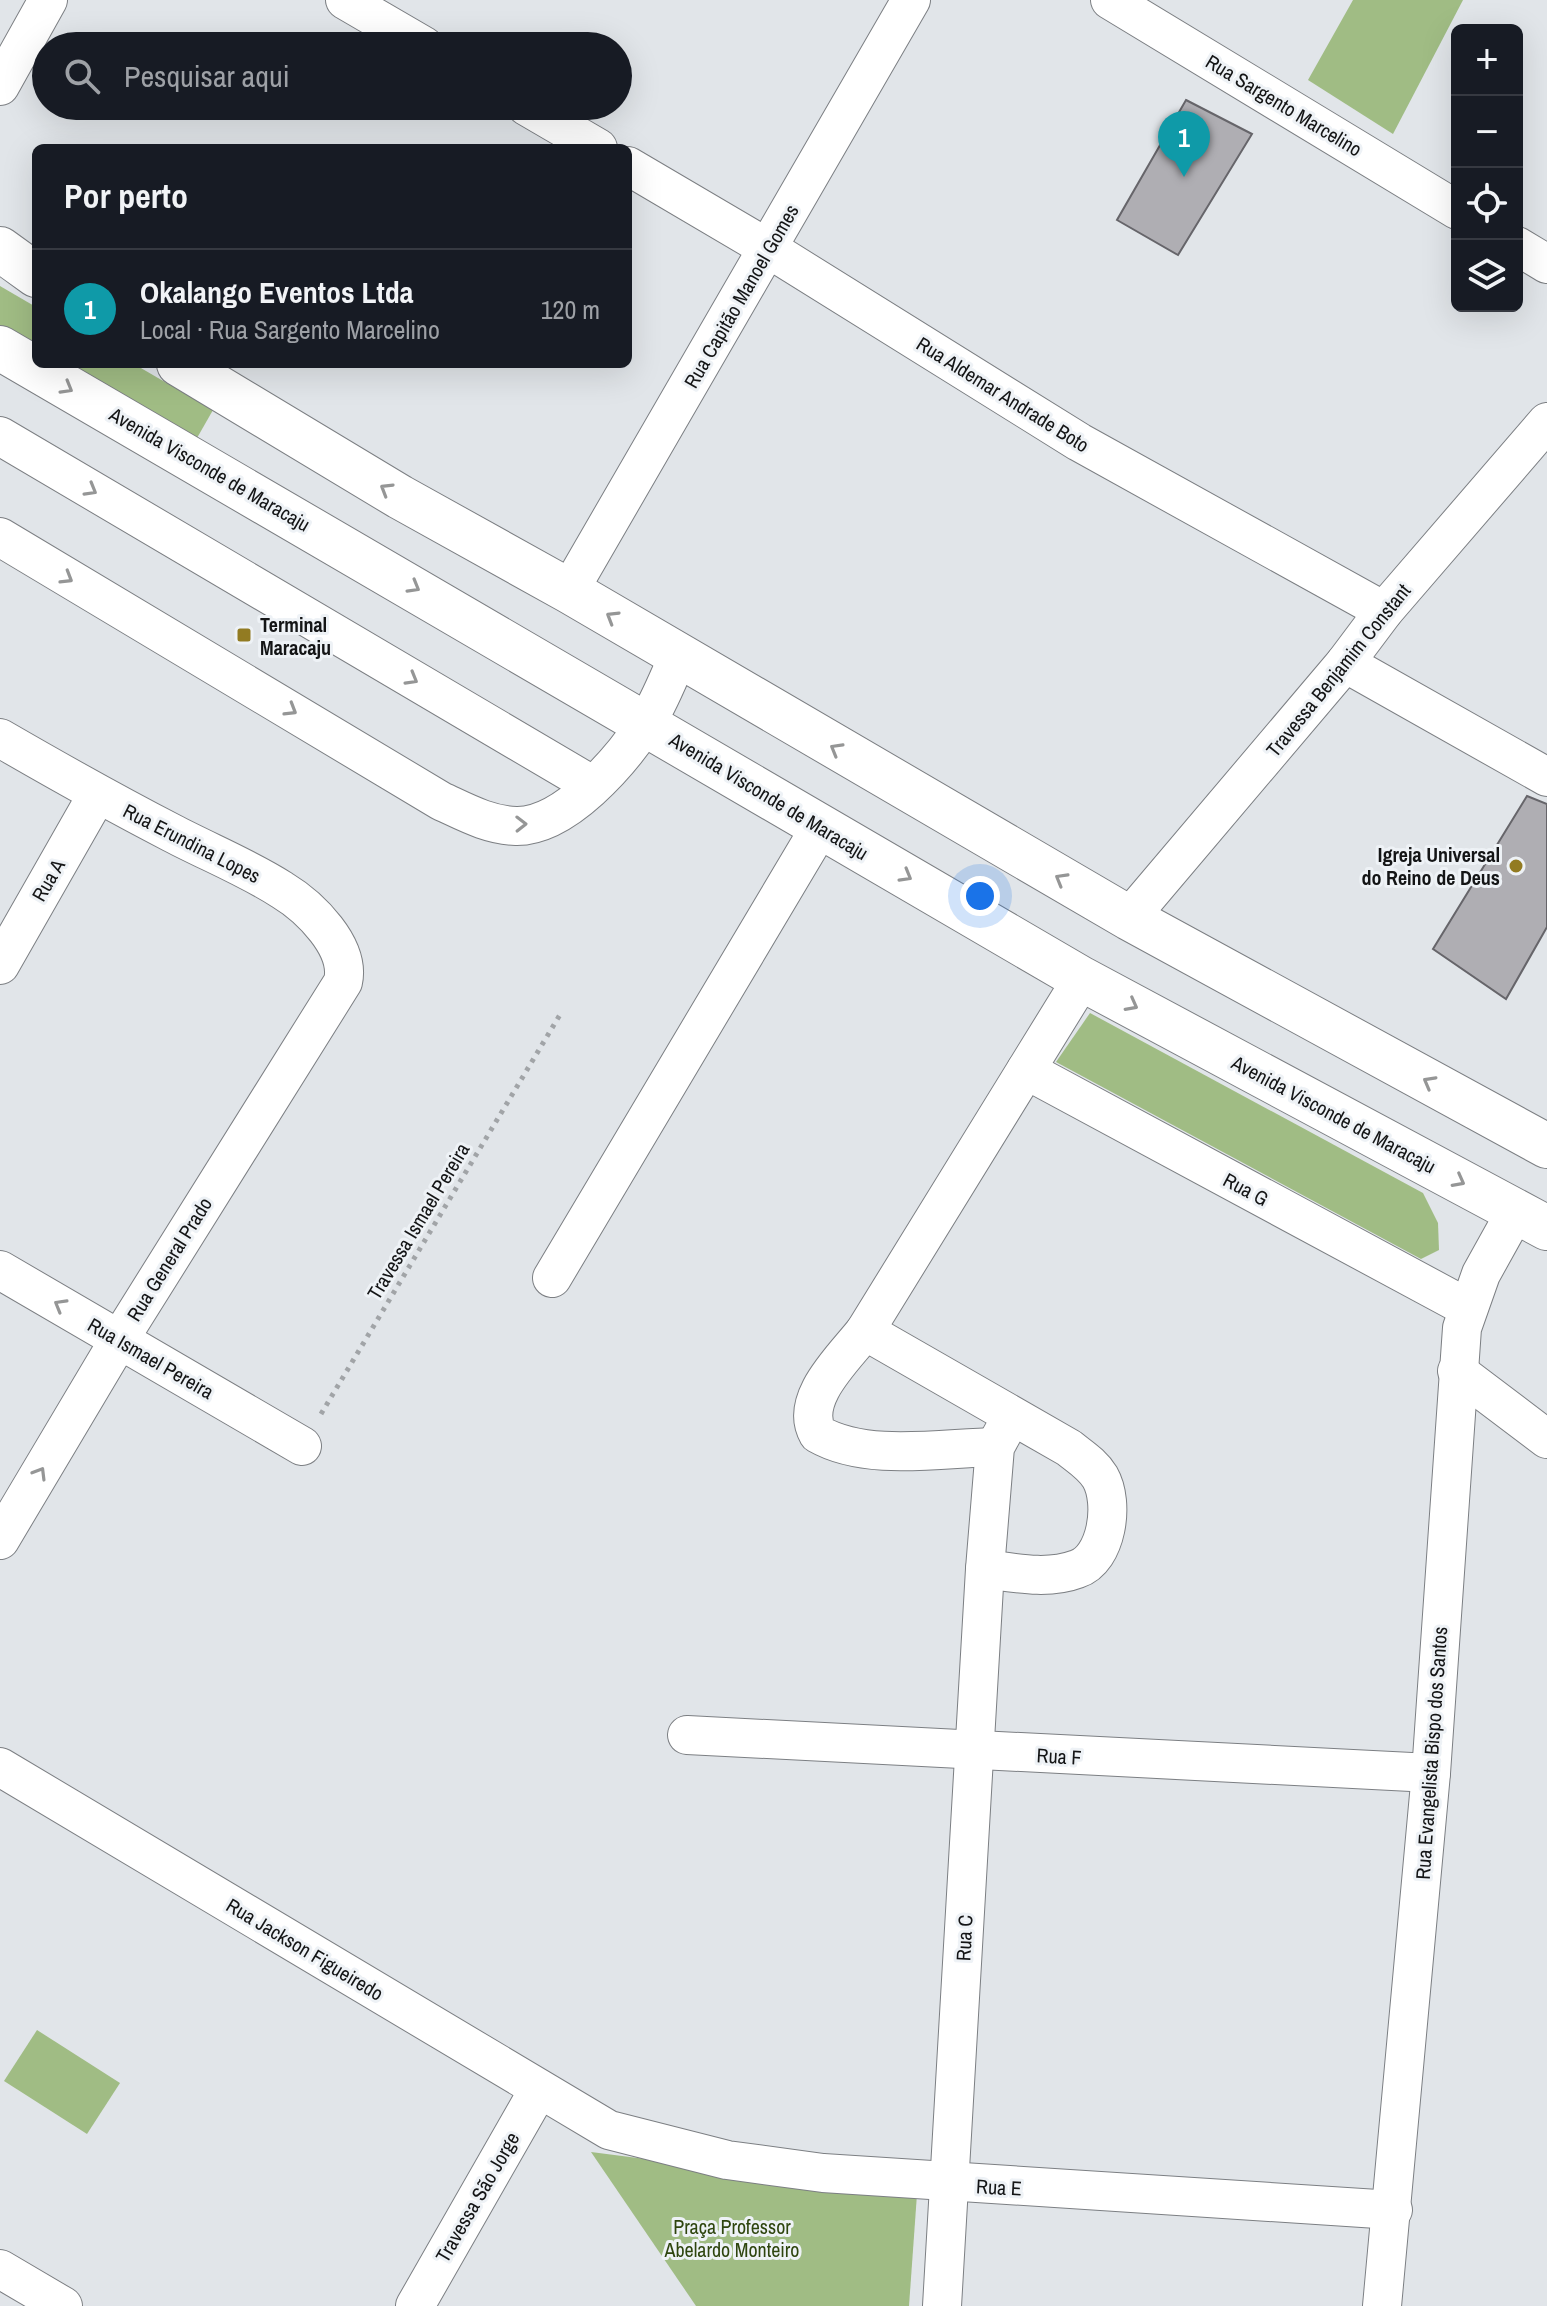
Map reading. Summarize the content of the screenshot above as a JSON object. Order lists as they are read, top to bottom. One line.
{"streets":{"main road":["Avenida Visconde de Maracaju"],"street":["Rua Sargento Marcelino","Rua Capitão Manoel Gomes","Rua Aldemar Andrade Boto","Travessa Benjamim Constant","Rua Erundina Lopes","Rua A","Rua G","Rua General Prado","Rua Ismael Pereira","Rua Evangelista Bispo dos Santos","Rua F","Rua C","Rua Jackson Figueiredo","Rua E","Travessa São Jorge"],"path":["Travessa Ismael Pereira"]},"crossings":[["Rua Capitão Manoel Gomes","Rua Aldemar Andrade Boto"],["Rua Aldemar Andrade Boto","Travessa Benjamim Constant"],["Avenida Visconde de Maracaju","Rua Evangelista Bispo dos Santos"],["Rua Erundina Lopes","Rua A"],["Rua Erundina Lopes","Rua General Prado"],["Rua G","Rua Evangelista Bispo dos Santos"],["Travessa Ismael Pereira","Rua Ismael Pereira"],["Rua General Prado","Rua Ismael Pereira"],["Rua Evangelista Bispo dos Santos","Rua F"],["Rua Evangelista Bispo dos Santos","Rua E"],["Rua F","Rua C"],["Rua C","Rua E"],["Rua Jackson Figueiredo","Rua E"],["Rua Jackson Figueiredo","Travessa São Jorge"]],"one_way":["Rua General Prado","Rua Ismael Pereira"],"parks":["Praça Professor Abelardo Monteiro"],"places":{"transit":["Terminal Maracaju"],"other":["Igreja Universal do Reino de Deus"]},"page":{"map_buttons":["+","−"],"search":"Pesquisar aqui","pins":"1","heading":"Por perto","list":[{"mark":"1","name":"Okalango Eventos Ltda","note":"Local · Rua Sargento Marcelino","value":"120 m"}]}}
